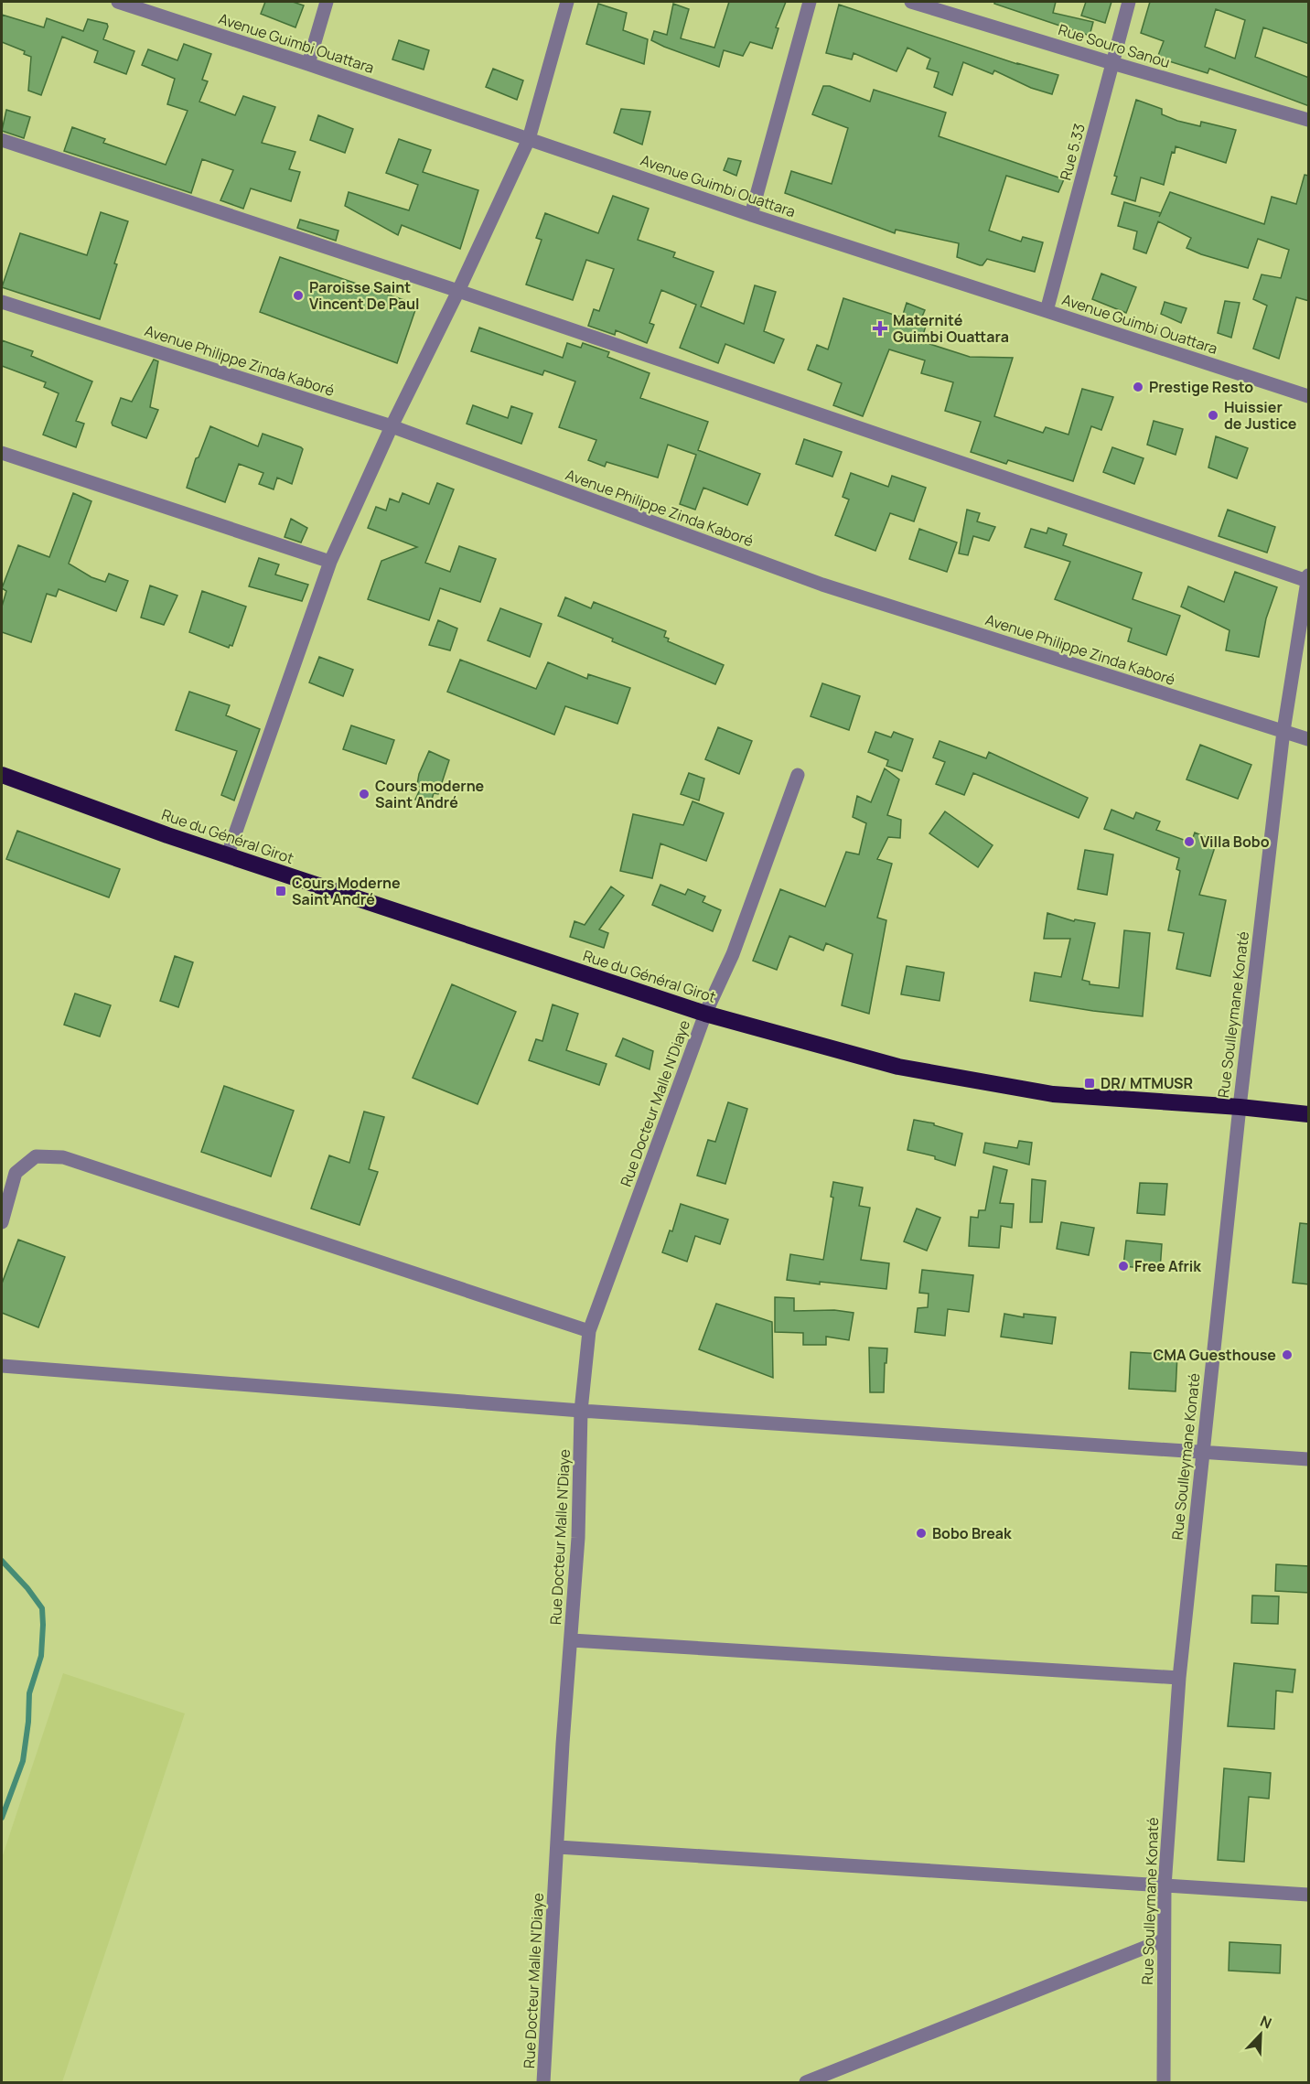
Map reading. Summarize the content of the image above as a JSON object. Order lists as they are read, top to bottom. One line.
{"streets":{"highway":["Rue du Général Girot"],"street":["Avenue Guimbi Ouattara","Rue Souro Sanou","Rue 5.33","Avenue Philippe Zinda Kaboré","Rue Soulleymane Konaté","Rue Docteur Malle N'Diaye"]},"crossings":[["Avenue Guimbi Ouattara","Rue 5.33"],["Rue Souro Sanou","Rue 5.33"],["Avenue Philippe Zinda Kaboré","Rue Soulleymane Konaté"],["Rue du Général Girot","Rue Soulleymane Konaté"],["Rue du Général Girot","Rue Docteur Malle N'Diaye"]],"places":{"other":["Paroisse Saint Vincent De Paul","Prestige Resto","Huissier de Justice","Cours moderne Saint André","Villa Bobo","Free Afrik","CMA Guesthouse","Bobo Break"],"health":["Maternité Guimbi Ouattara"],"transit":["Cours Moderne Saint André","DR/ MTMUSR"]},"north":"top right"}
